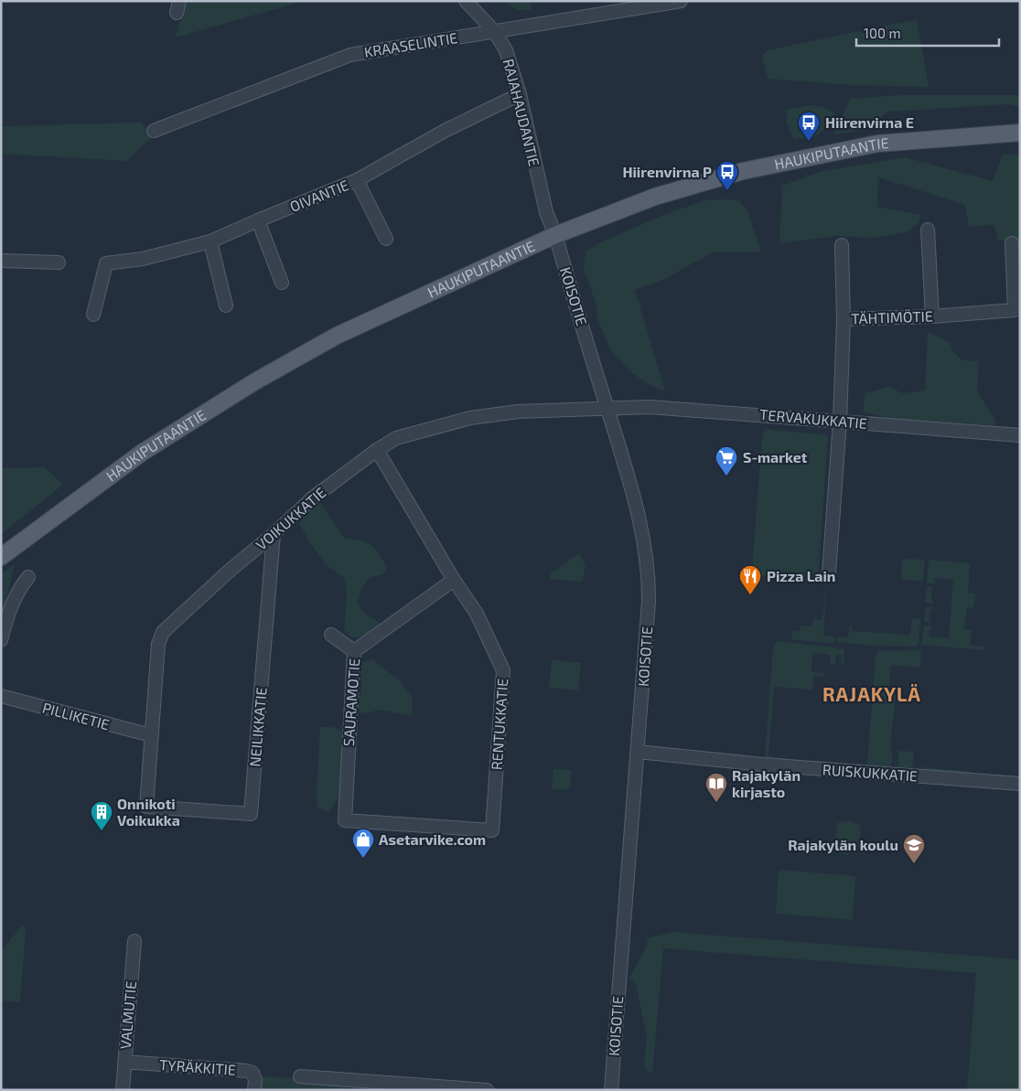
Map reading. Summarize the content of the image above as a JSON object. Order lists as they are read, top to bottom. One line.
{"streets":{"main road":["HAUKIPUTAANTIE"],"street":["KRAASELINTIE","RAJAHAUDANTIE","OIVANTIE","KOISOTIE","TÄHTIMÖTIE","TERVAKUKKATIE","VOIKUKKATIE","SAURAMOTIE","PILLIKETIE","RENTUKKATIE","NEILIKKATIE","RUISKUKKATIE","VALMUTIE","TYRÄKKITIE"]},"crossings":[["KRAASELINTIE","RAJAHAUDANTIE"],["RAJAHAUDANTIE","HAUKIPUTAANTIE"],["RAJAHAUDANTIE","OIVANTIE"],["RAJAHAUDANTIE","KOISOTIE"],["HAUKIPUTAANTIE","KOISOTIE"],["KOISOTIE","TERVAKUKKATIE"],["KOISOTIE","VOIKUKKATIE"],["KOISOTIE","RUISKUKKATIE"],["TÄHTIMÖTIE","TERVAKUKKATIE"],["TERVAKUKKATIE","VOIKUKKATIE"],["VOIKUKKATIE","PILLIKETIE"],["VOIKUKKATIE","RENTUKKATIE"],["VOIKUKKATIE","NEILIKKATIE"],["SAURAMOTIE","RENTUKKATIE"],["VALMUTIE","TYRÄKKITIE"]],"districts":["RAJAKYLÄ"],"places":{"bus stop":["Hiirenvirna E","Hiirenvirna P"],"supermarket":["S-market"],"restaurant":["Pizza Lain"],"library":["Rajakylän kirjasto"],"building":["Onnikoti Voikukka"],"shop":["Asetarvike.com"],"school or university":["Rajakylän koulu"]},"scale_bar":"100 m"}
